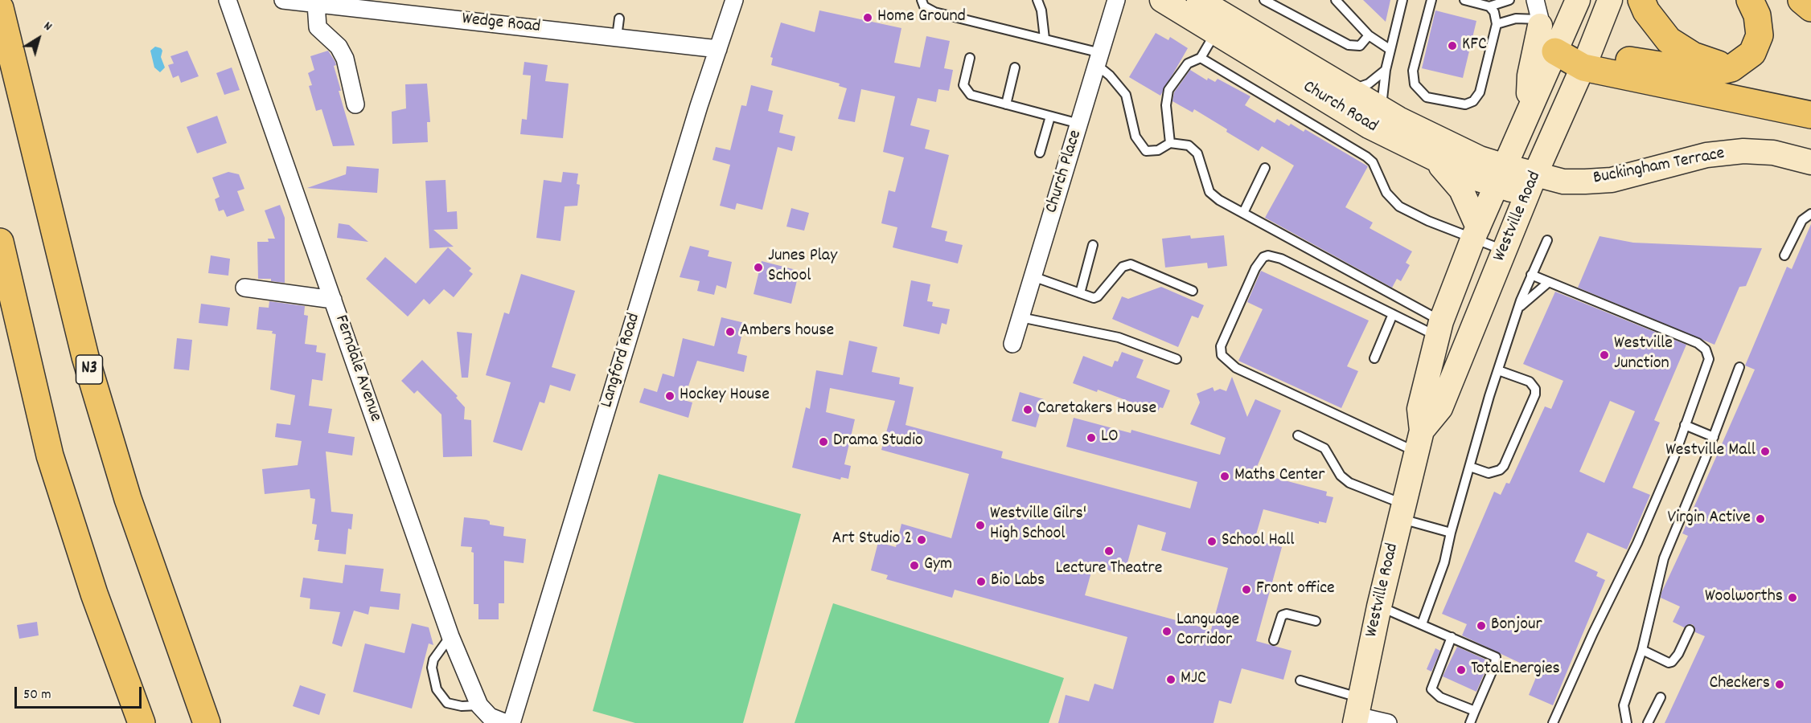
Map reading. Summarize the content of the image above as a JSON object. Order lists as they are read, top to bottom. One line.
{"streets":{"highway":["N3"],"street":["Wedge Road","Church Road","Buckingham Terrace","Church Place","Westville Road","Langford Road","Ferndale Avenue"]},"crossings":[["Wedge Road","Langford Road"],["Church Road","Buckingham Terrace"],["Church Road","Westville Road"],["Buckingham Terrace","Westville Road"]],"places":["Home Ground","KFC","Junes Play School","Ambers house","Westville Junction","Hockey House","Caretakers House","LO","Drama Studio","Westville Mall","Maths Center","Virgin Active","Westville Gilrs' High School","Art Studio 2","School Hall","Lecture Theatre","Gym","Bio Labs","Front office","Woolworths","Bonjour","Language Corridor","TotalEnergies","MJC","Checkers"],"scale_bar":"50 m","north":"top right"}
